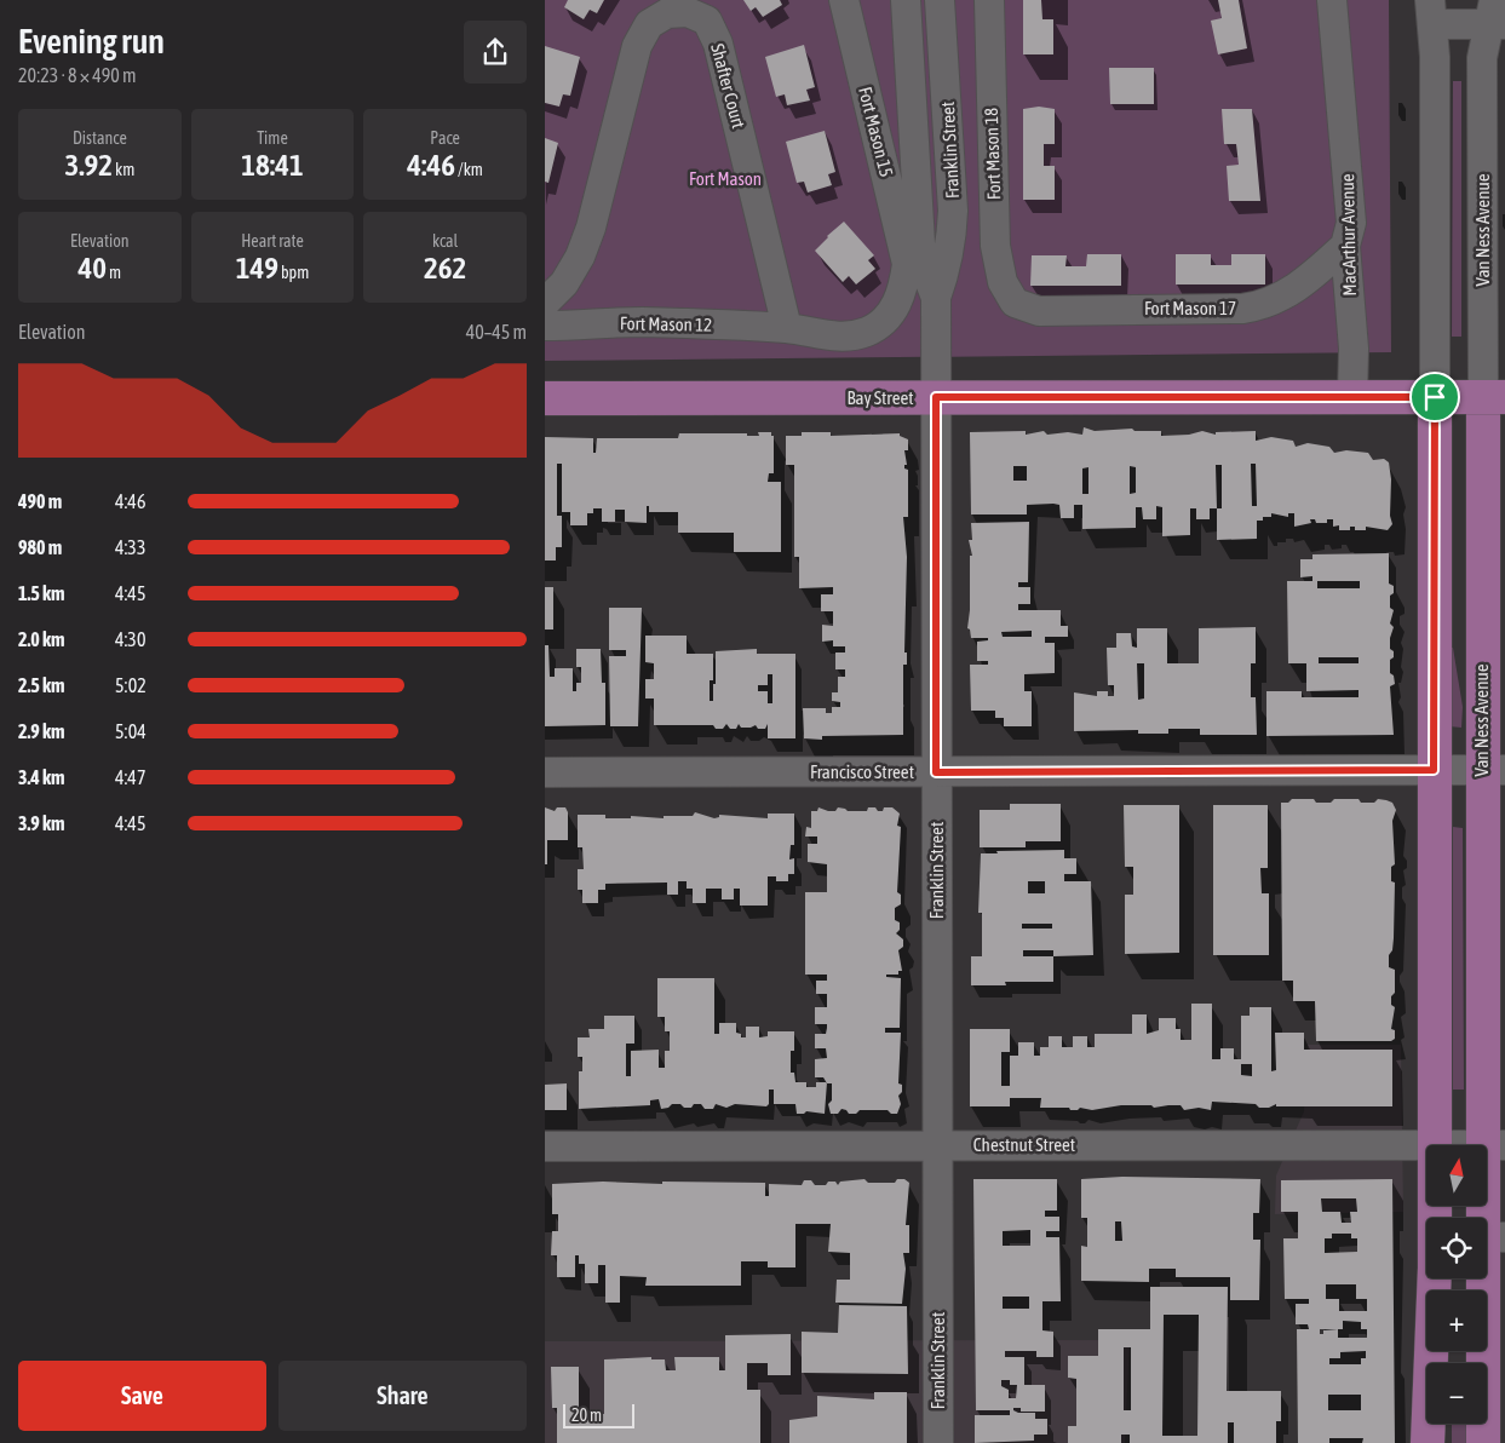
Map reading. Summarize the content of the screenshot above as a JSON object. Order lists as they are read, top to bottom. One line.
{"streets":{"main road":["Van Ness Avenue","Bay Street"],"street":["Shafter Court","Fort Mason 15","Franklin Street","Fort Mason 18","MacArthur Avenue","Fort Mason 17","Fort Mason 12","Francisco Street","Chestnut Street"]},"crossings":[["Shafter Court","Fort Mason 12"],["Fort Mason 15","Fort Mason 12"],["Franklin Street","Bay Street"],["Franklin Street","Francisco Street"],["Franklin Street","Chestnut Street"],["Fort Mason 18","Fort Mason 17"],["Van Ness Avenue","Bay Street"],["Van Ness Avenue","Francisco Street"],["MacArthur Avenue","Fort Mason 17"],["MacArthur Avenue","Bay Street"]],"parks":["Fort Mason"],"scale_bar":"20 m","north":"top","page":{"heading":["Evening run","20:23 · 8 × 490 m"],"stats":[["Distance","3.92 km"],["Time","18:41"],["Pace","4:46 /km"],["Elevation","40 m"],["Heart rate","149 bpm"],["kcal","262"]],"chart":["Elevation","40–45 m"],"list":[{"name":"490 m","note":"4:46"},{"name":"980 m","note":"4:33"},{"name":"1.5 km","note":"4:45"},{"name":"2.0 km","note":"4:30"},{"name":"2.5 km","note":"5:02"},{"name":"2.9 km","note":"5:04"},{"name":"3.4 km","note":"4:47"},{"name":"3.9 km","note":"4:45"}],"map_buttons":["+","−"],"buttons":["Save","Share"],"scale":"20 m"}}
